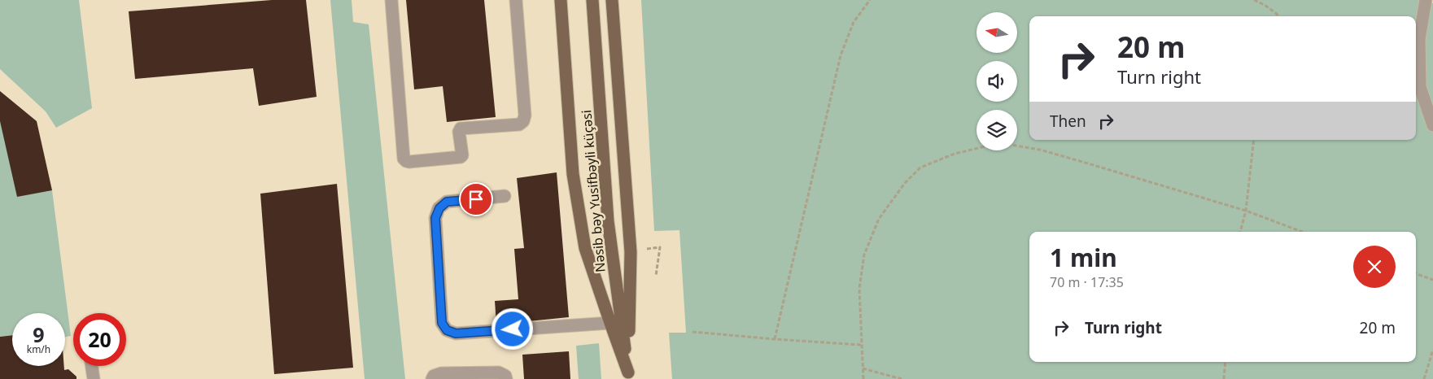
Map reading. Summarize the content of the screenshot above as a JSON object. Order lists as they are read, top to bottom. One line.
{"streets":{"main road":["Nəsib bəy Yusifbəyli küçəsi"]},"north":"left","page":{"turn":["20 m","Turn right"],"then":"Then","heading":["1 min","70 m · 17:35"],"list":[{"name":"Turn right","value":"20 m"}],"speed":"9 km/h","limit":"20"}}
